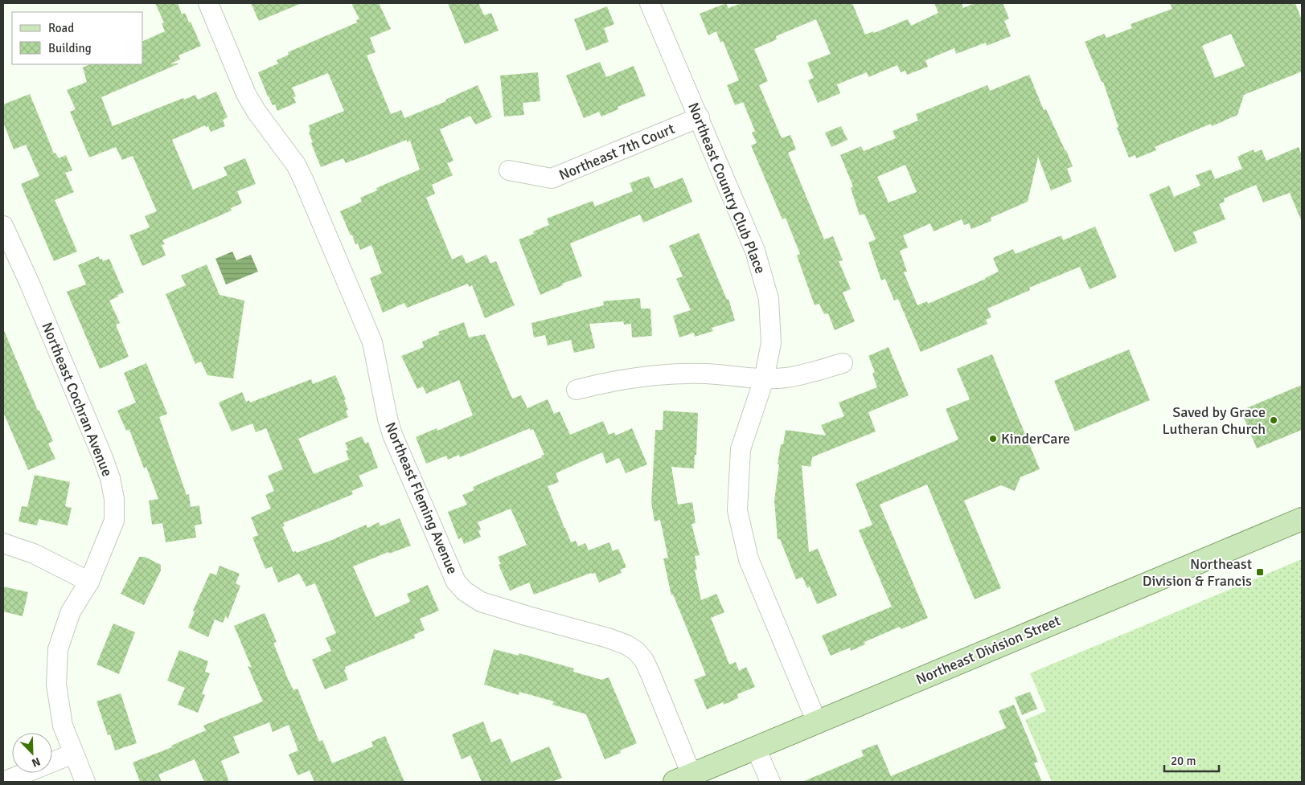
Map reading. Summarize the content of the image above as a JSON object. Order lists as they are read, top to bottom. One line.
{"streets":{"main road":["Northeast Division Street"],"street":["Northeast 7th Court","Northeast Country Club Place","Northeast Cochran Avenue","Northeast Fleming Avenue"]},"crossings":[["Northeast 7th Court","Northeast Country Club Place"],["Northeast Country Club Place","Northeast Division Street"],["Northeast Fleming Avenue","Northeast Division Street"]],"places":{"other":["Saved by Grace Lutheran Church","KinderCare"],"transit":["Northeast Division & Francis"]},"legend":["Road","Building"],"scale_bar":"20 m","north":"bottom right"}
